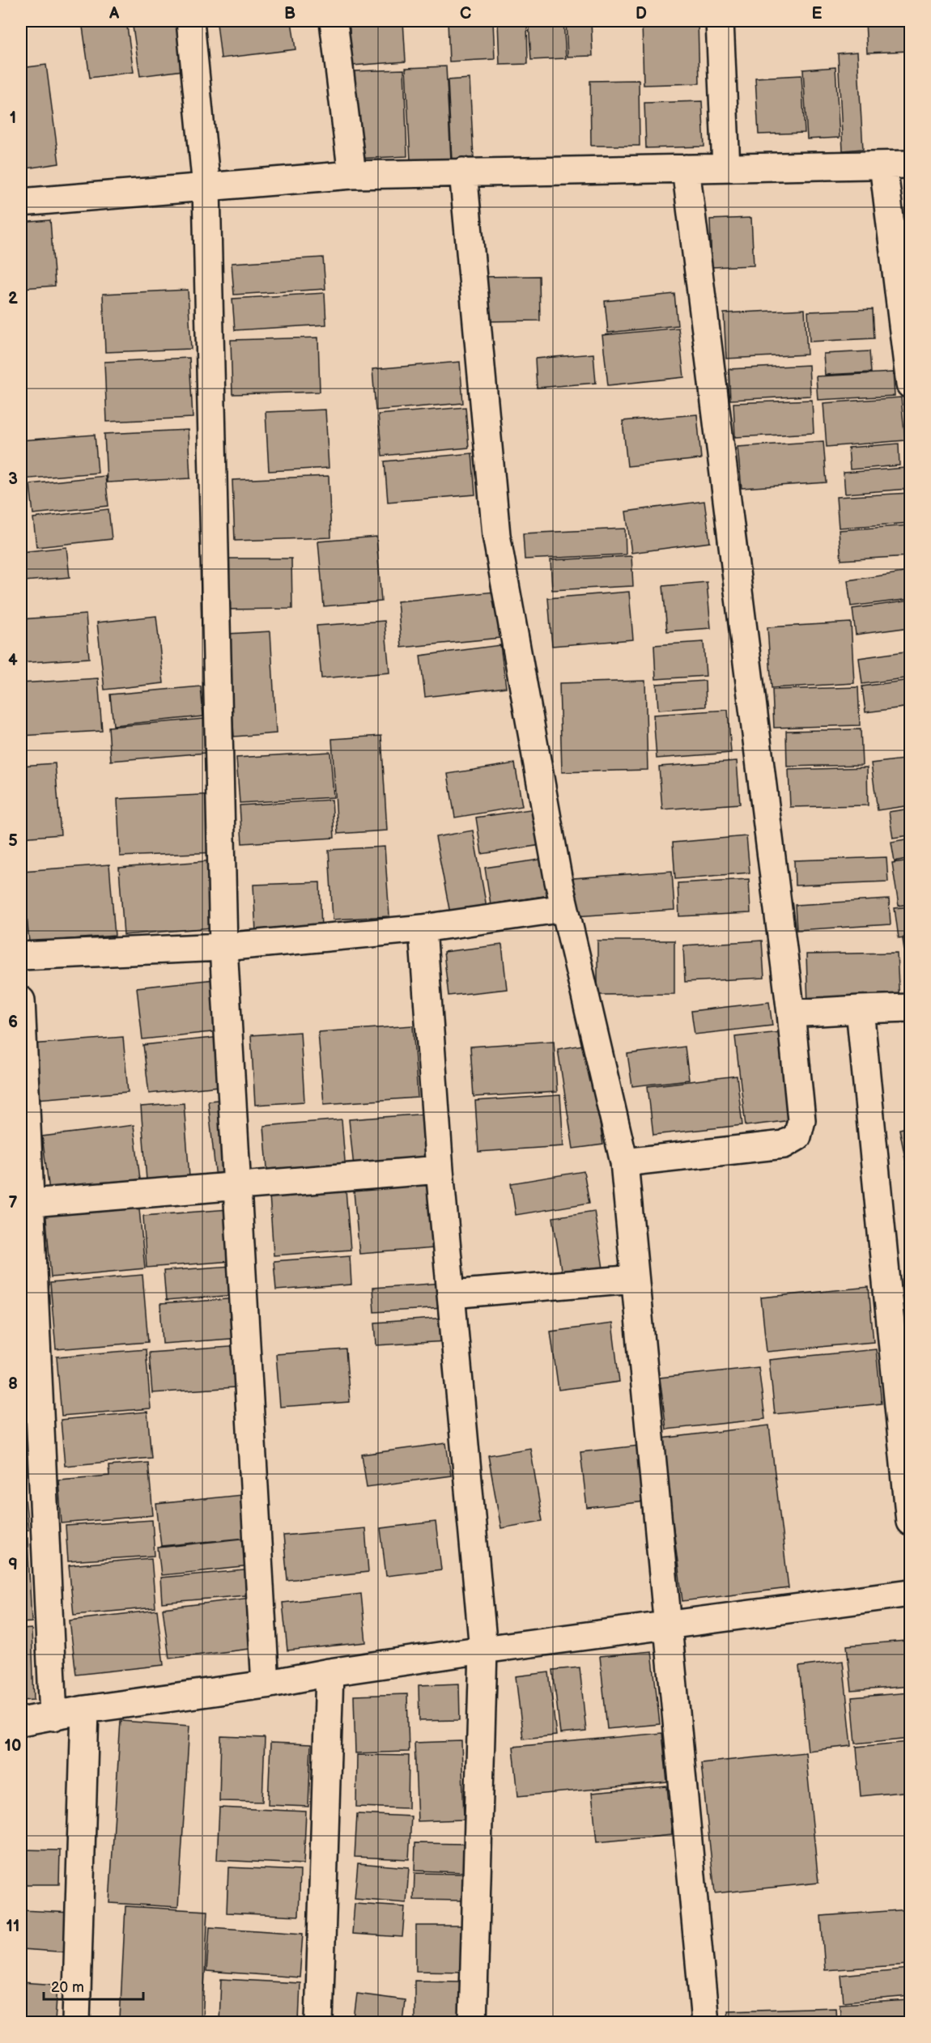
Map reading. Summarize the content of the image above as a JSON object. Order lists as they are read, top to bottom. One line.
{"scale_bar":"20 m","grid":{"columns":["A","B","C","D","E"],"rows":["1","2","3","4","5","6","7","8","9","10","11"]}}
